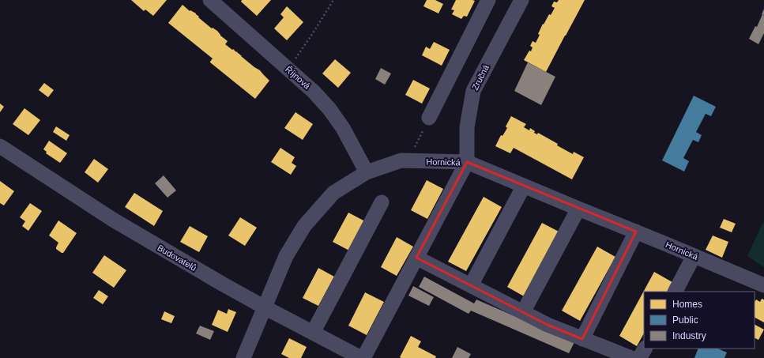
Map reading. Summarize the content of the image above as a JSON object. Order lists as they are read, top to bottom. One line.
{"streets":{"street":["Říjnová","Zručná","Hornická","Budovatelů"]},"crossings":[["Říjnová","Hornická"],["Zručná","Hornická"],["Hornická","Budovatelů"]],"legend":["Homes","Public","Industry"]}
